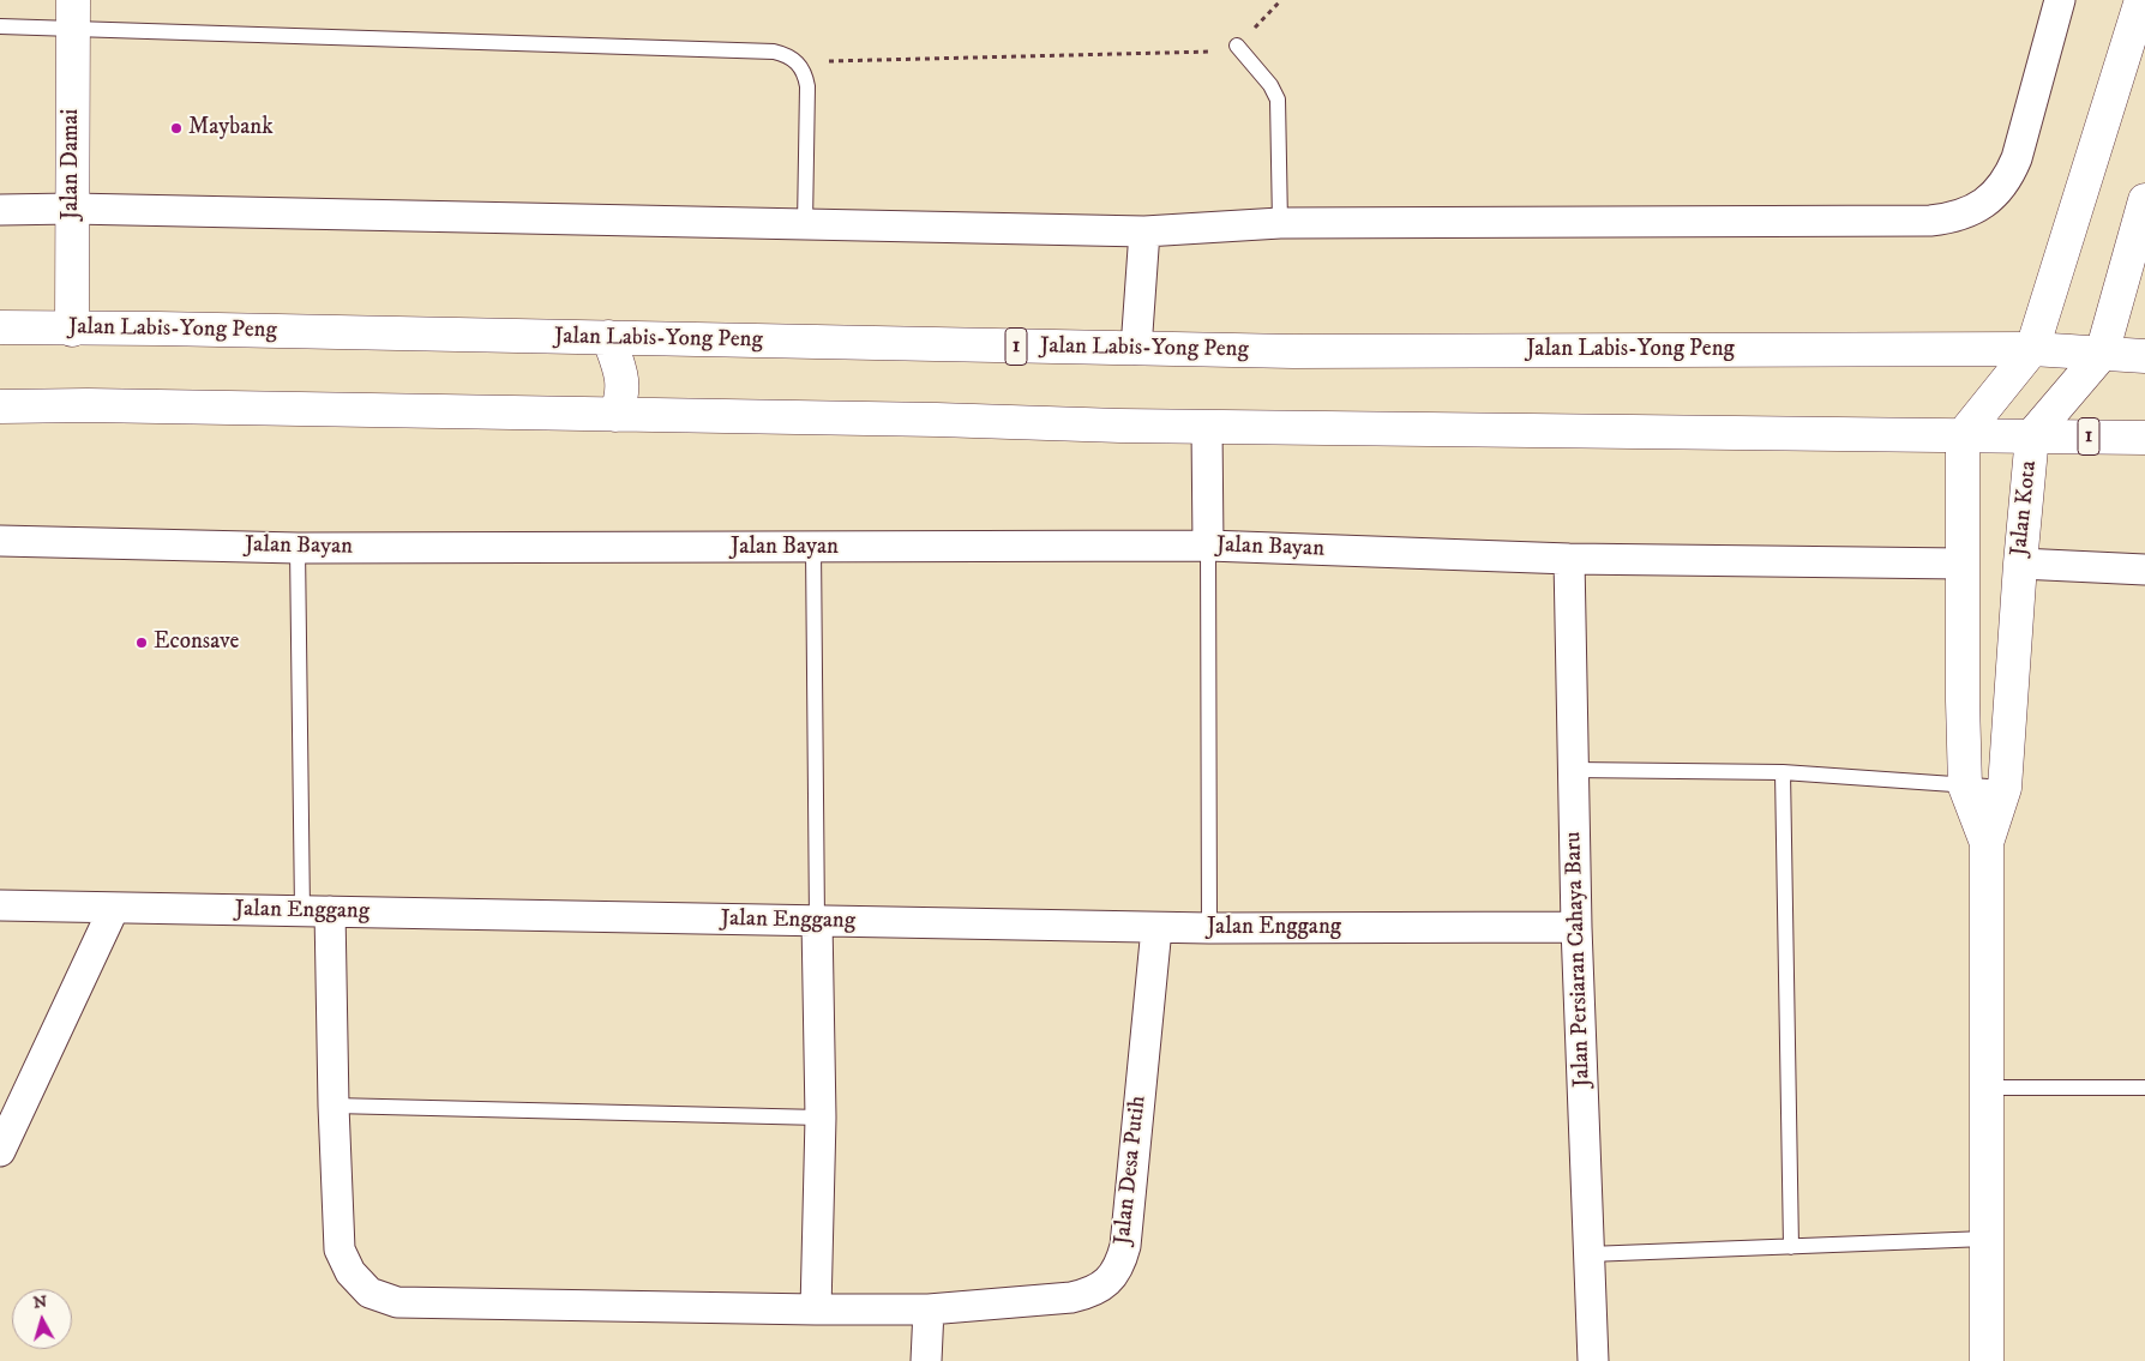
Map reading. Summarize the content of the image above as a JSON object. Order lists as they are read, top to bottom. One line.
{"streets":{"main road":["Jalan Damai","Jalan Labis-Yong Peng","1","Jalan Kota"],"street":["Jalan Bayan","Jalan Enggang","Jalan Persiaran Cahaya Baru","Jalan Desa Putih"]},"crossings":[["Jalan Damai","Jalan Labis-Yong Peng"],["Jalan Labis-Yong Peng","Jalan Kota"],["1","Jalan Kota"],["Jalan Bayan","Jalan Persiaran Cahaya Baru"],["Jalan Enggang","Jalan Persiaran Cahaya Baru"],["Jalan Enggang","Jalan Desa Putih"]],"places":["Maybank","Econsave"],"north":"top"}
